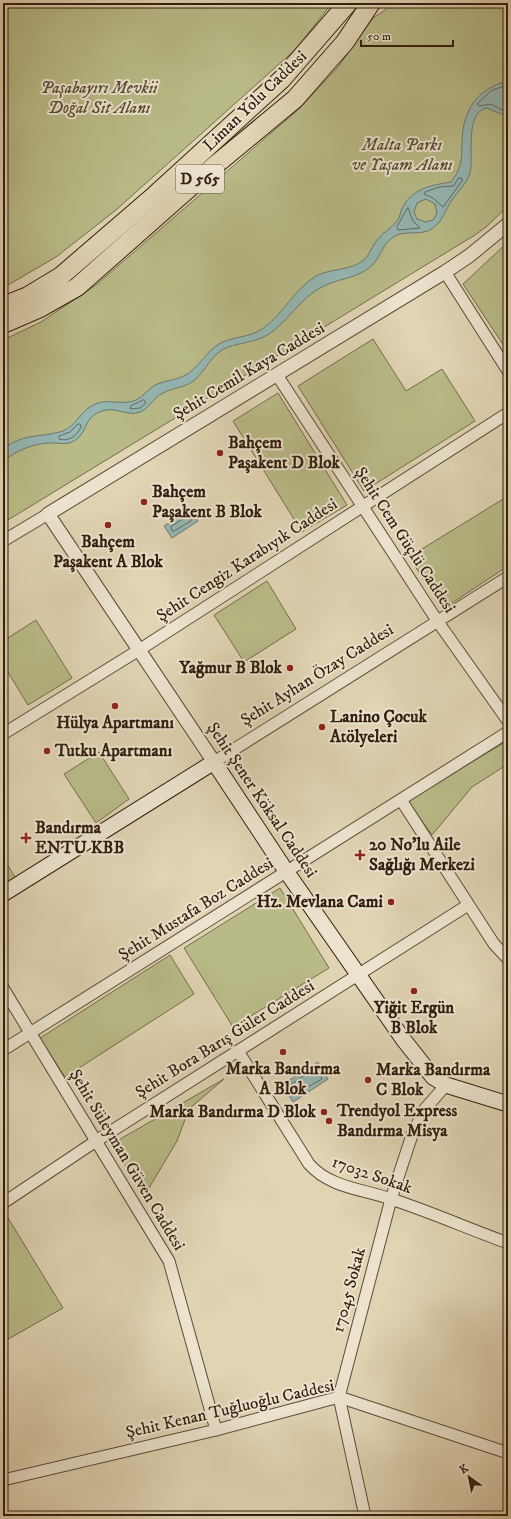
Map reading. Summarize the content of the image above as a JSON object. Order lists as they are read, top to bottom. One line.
{"streets":{"highway":["Liman Yolu Caddesi","D 565"],"main road":["Şehit Ayhan Özay Caddesi","Şehit Şener Köksal Caddesi"],"street":["Şehit Cemil Kaya Caddesi","Şehit Cem Güçlü Caddesi","Şehit Cengiz Karabıyık Caddesi","Şehit Mustafa Boz Caddesi","Şehit Bora Barış Güler Caddesi","Şehit Süleyman Güven Caddesi","17032 Sokak","17045 Sokak","Şehit Kenan Tuğluoğlu Caddesi"]},"crossings":[["Şehit Cemil Kaya Caddesi","Şehit Cem Güçlü Caddesi"],["Şehit Cemil Kaya Caddesi","Şehit Şener Köksal Caddesi"],["Şehit Cem Güçlü Caddesi","Şehit Cengiz Karabıyık Caddesi"],["Şehit Cem Güçlü Caddesi","Şehit Ayhan Özay Caddesi"],["Şehit Cengiz Karabıyık Caddesi","Şehit Şener Köksal Caddesi"],["Şehit Ayhan Özay Caddesi","Şehit Şener Köksal Caddesi"],["Şehit Şener Köksal Caddesi","Şehit Mustafa Boz Caddesi"],["Şehit Şener Köksal Caddesi","Şehit Bora Barış Güler Caddesi"],["Şehit Şener Köksal Caddesi","17045 Sokak"],["Şehit Mustafa Boz Caddesi","Şehit Süleyman Güven Caddesi"],["Şehit Bora Barış Güler Caddesi","Şehit Süleyman Güven Caddesi"],["Şehit Bora Barış Güler Caddesi","17032 Sokak"],["Şehit Süleyman Güven Caddesi","Şehit Kenan Tuğluoğlu Caddesi"],["17032 Sokak","17045 Sokak"],["17045 Sokak","Şehit Kenan Tuğluoğlu Caddesi"]],"parks":["Paşabayırı Mevkii Doğal Sit Alanı","Malta Parkı ve Yaşam Alanı"],"places":{"other":["Bahçem Paşakent D Blok","Bahçem Paşakent B Blok","Bahçem Paşakent A Blok","Yağmur B Blok","Hülya Apartmanı","Lanino Çocuk Atölyeleri","Tutku Apartmanı","Hz. Mevlana Cami","Yiğit Ergün B Blok","Marka Bandırma A Blok","Marka Bandırma C Blok","Marka Bandırma D Blok","Trendyol Express Bandırma Misya"],"health":["Bandırma ENTU KBB","20 No'lu Aile Sağlığı Merkezi"]},"scale_bar":"50 m","north":"top left"}
